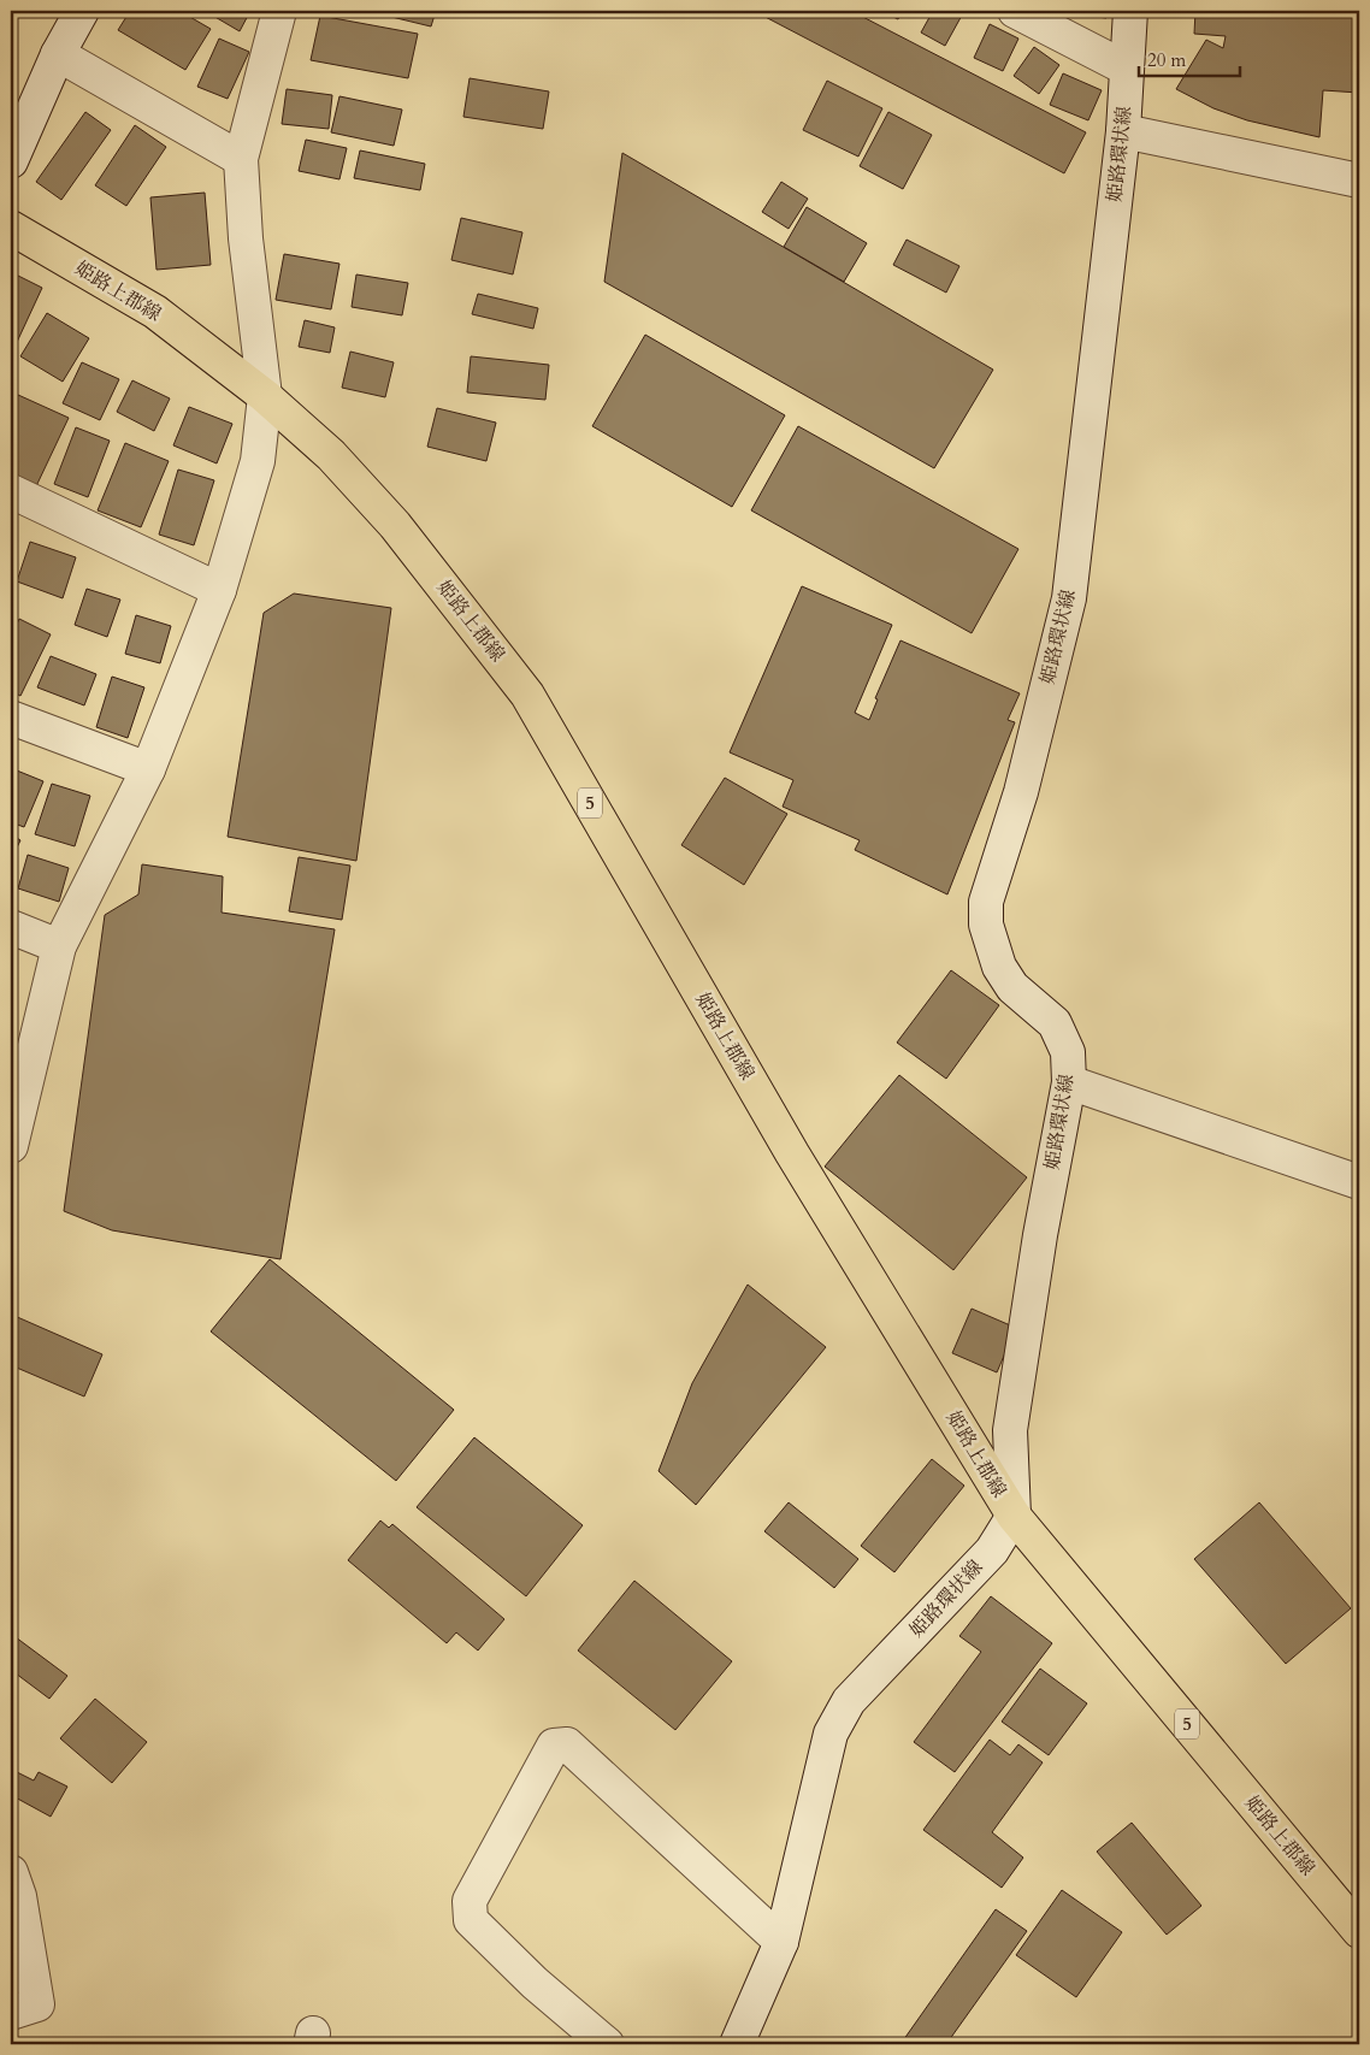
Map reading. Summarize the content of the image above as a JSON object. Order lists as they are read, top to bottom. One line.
{"streets":{"main road":["姫路上郡線","5"],"street":["姫路環状線"]},"crossings":[["姫路環状線","姫路上郡線"]],"scale_bar":"20 m"}
